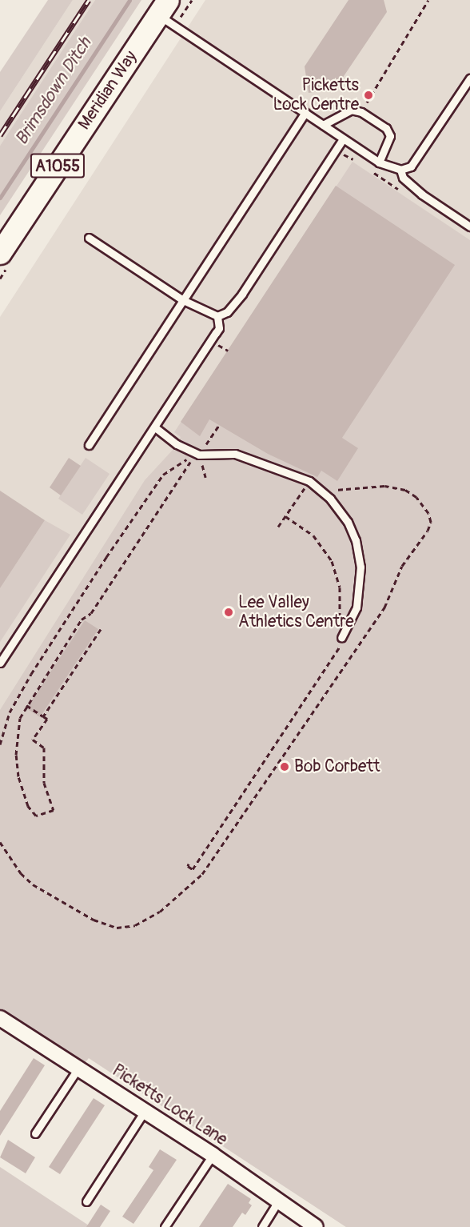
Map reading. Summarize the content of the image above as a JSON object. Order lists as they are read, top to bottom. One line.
{"streets":{"main road":["Meridian Way","A1055"],"street":["Picketts Lock Lane"]},"water":["Brimsdown Ditch"],"places":["Picketts Lock Centre","Lee Valley Athletics Centre","Bob Corbett"]}
